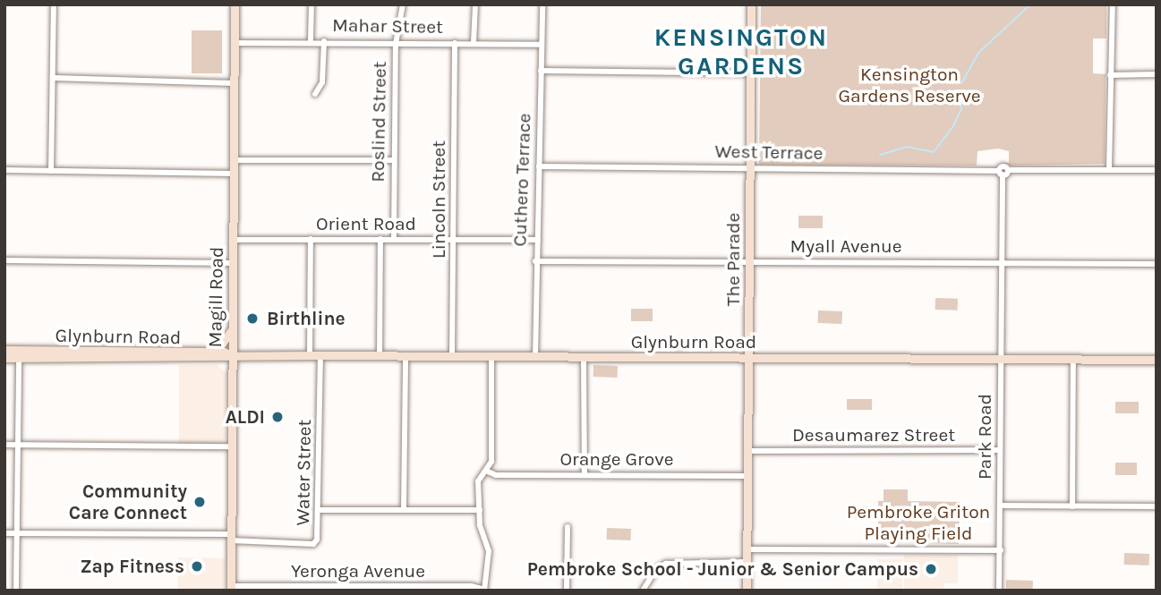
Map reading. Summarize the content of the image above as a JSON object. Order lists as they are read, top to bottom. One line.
{"streets":{"main road":["The Parade","Magill Road","Glynburn Road"],"street":["Mahar Street","Roslind Street","West Terrace","Cuthero Terrace","Lincoln Street","Orient Road","Myall Avenue","Desaumarez Street","Park Road","Orange Grove","Water Street","Yeronga Avenue"]},"crossings":[["Mahar Street","Roslind Street"],["Mahar Street","Cuthero Terrace"],["Mahar Street","Lincoln Street"],["Mahar Street","Magill Road"],["Roslind Street","Orient Road"],["West Terrace","Cuthero Terrace"],["West Terrace","The Parade"],["West Terrace","Park Road"],["Cuthero Terrace","Orient Road"],["Cuthero Terrace","Myall Avenue"],["Cuthero Terrace","Glynburn Road"],["Lincoln Street","Orient Road"],["Lincoln Street","Glynburn Road"],["Orient Road","Magill Road"],["Myall Avenue","The Parade"],["Myall Avenue","Park Road"],["The Parade","Glynburn Road"],["The Parade","Desaumarez Street"],["The Parade","Orange Grove"],["Magill Road","Glynburn Road"],["Magill Road","Water Street"],["Magill Road","Yeronga Avenue"],["Glynburn Road","Park Road"],["Glynburn Road","Water Street"],["Desaumarez Street","Park Road"]],"districts":["KENSINGTON GARDENS"],"parks":["Kensington Gardens Reserve","Pembroke Griton Playing Field"],"places":["Birthline","ALDI","Community Care Connect","Zap Fitness","Pembroke School - Junior & Senior Campus"]}
